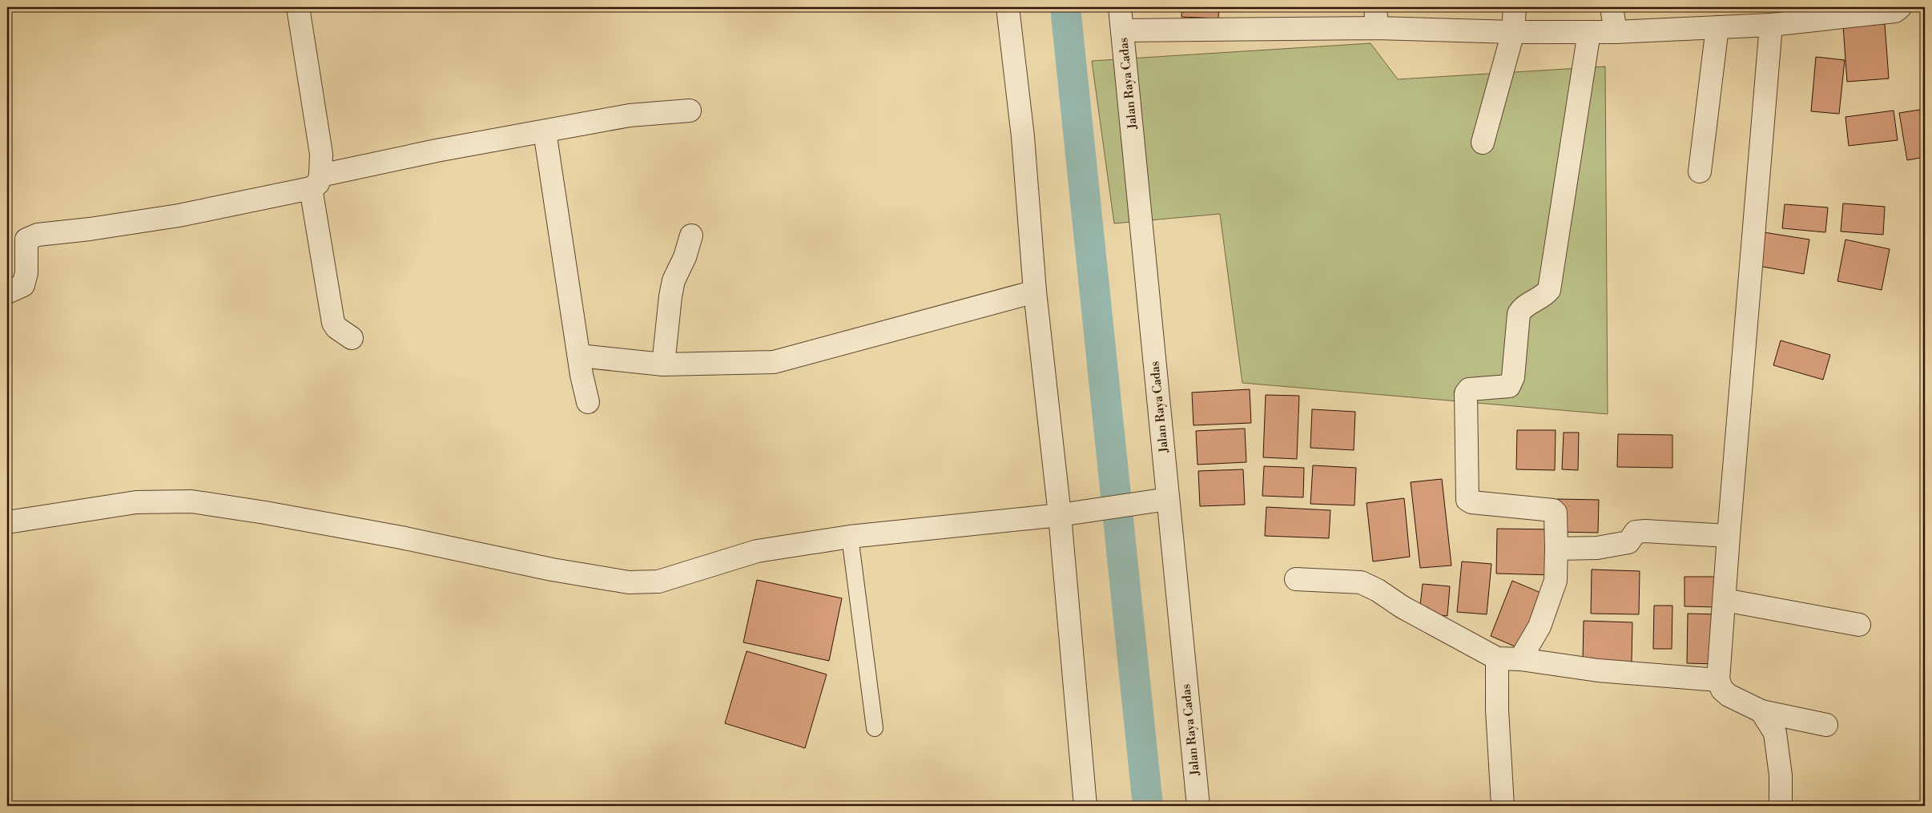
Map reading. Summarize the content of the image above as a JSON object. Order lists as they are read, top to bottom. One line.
{"streets":{"street":["Jalan Raya Cadas"]}}
